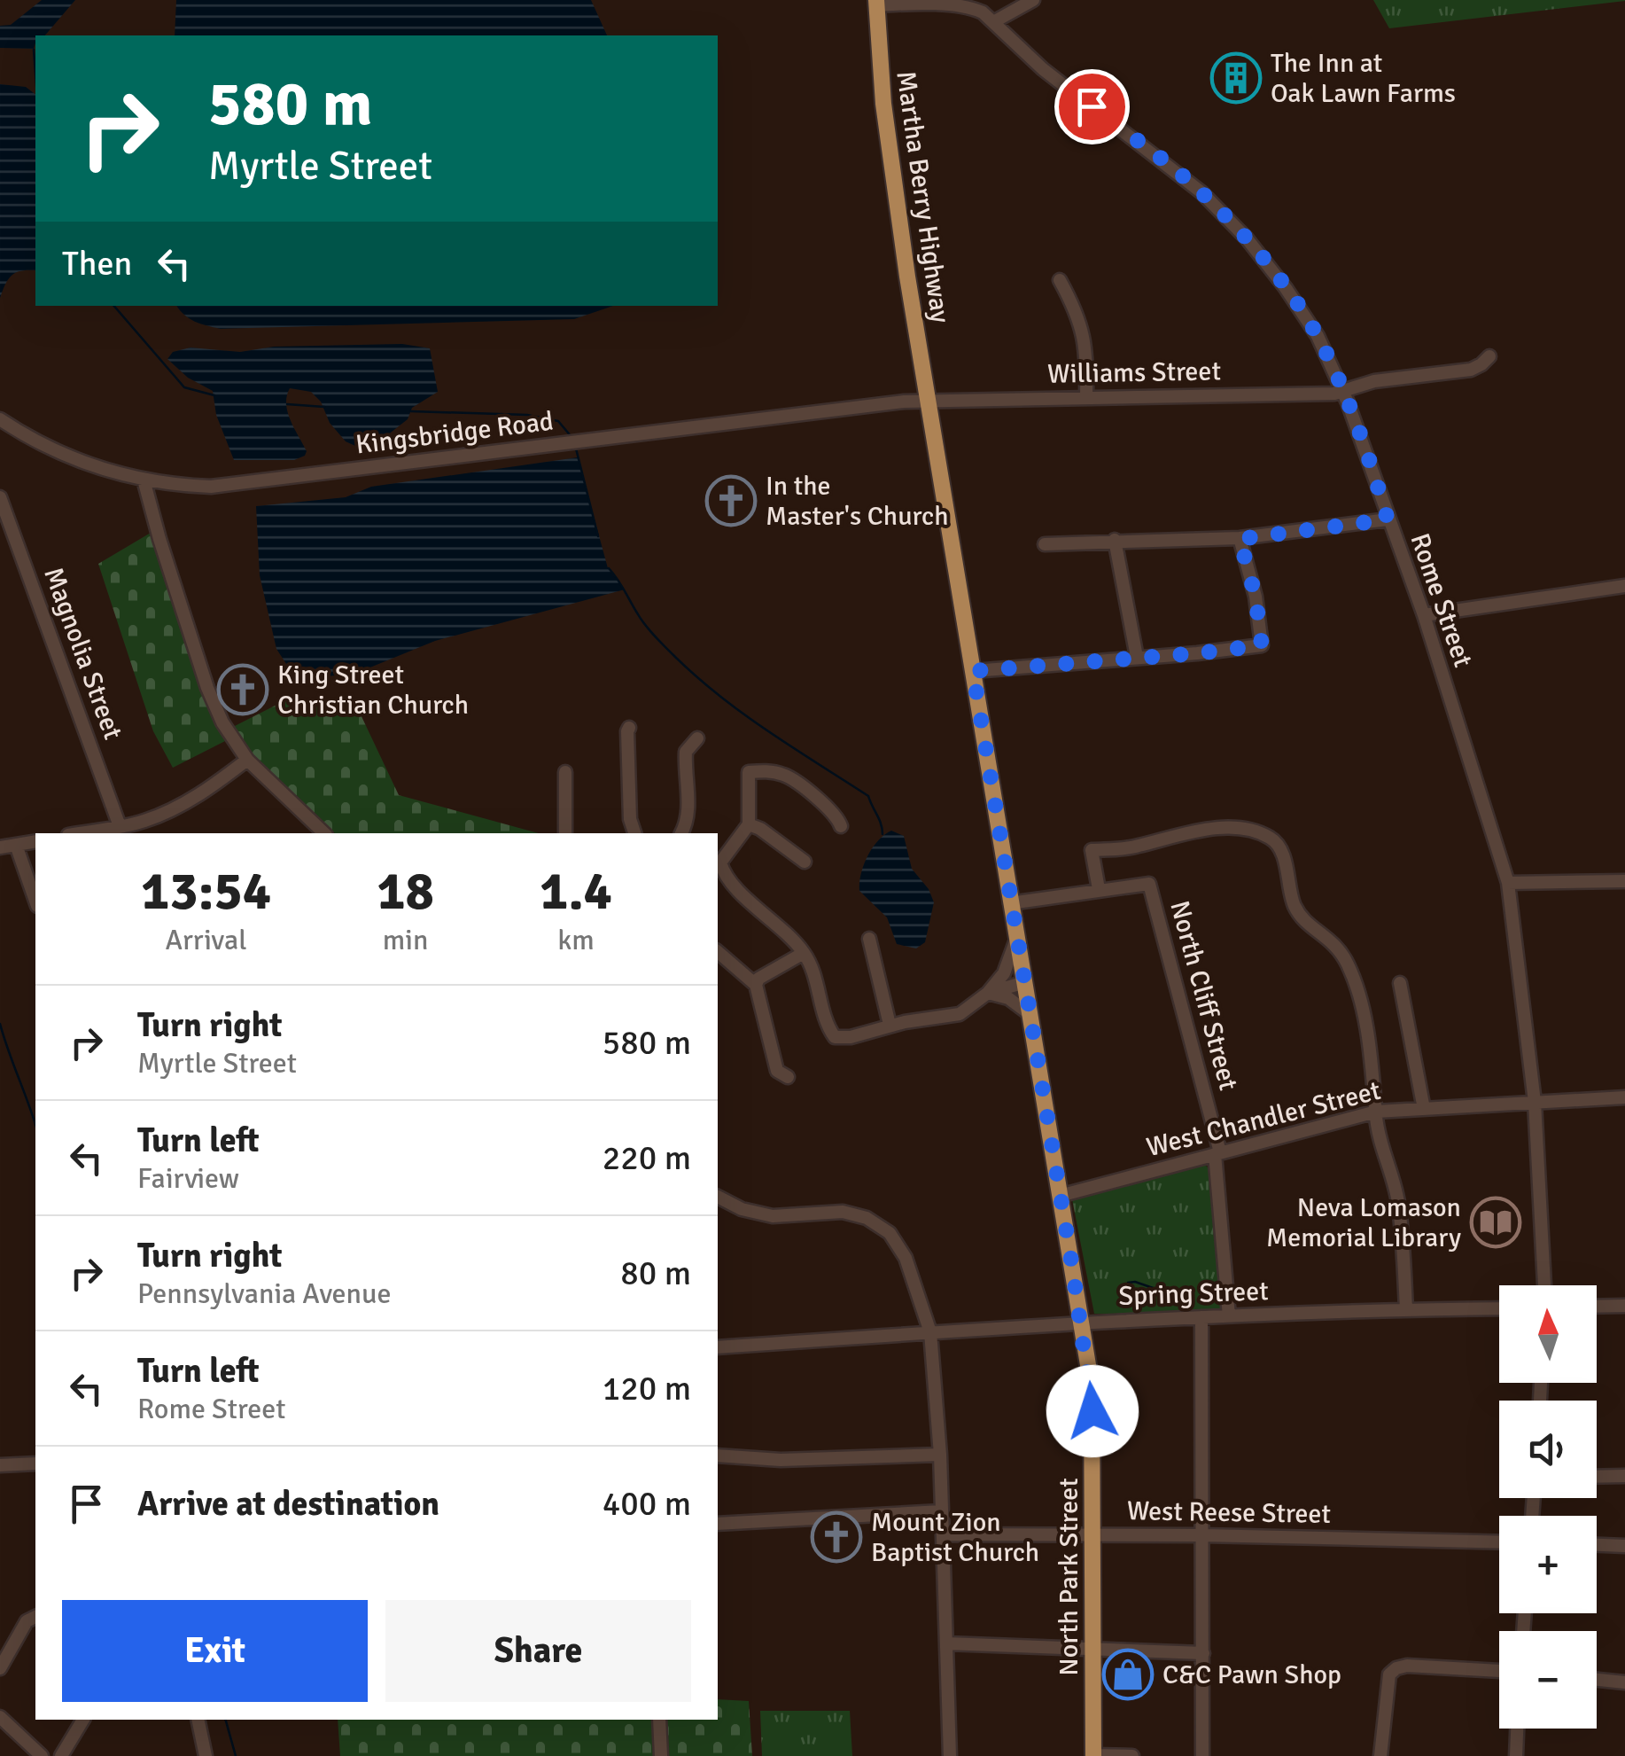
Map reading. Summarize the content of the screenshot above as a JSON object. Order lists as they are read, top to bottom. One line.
{"streets":{"main road":["Martha Berry Highway","North Park Street"],"street":["Williams Street","Kingsbridge Road","Rome Street","Magnolia Street","North Cliff Street","West Chandler Street","Spring Street","West Reese Street"]},"crossings":[["Martha Berry Highway","Williams Street"],["Martha Berry Highway","Kingsbridge Road"],["Martha Berry Highway","Rome Street"],["Martha Berry Highway","North Park Street"],["Williams Street","Kingsbridge Road"],["Williams Street","Rome Street"],["Williams Street","North Park Street"],["Kingsbridge Road","North Park Street"],["Rome Street","West Chandler Street"],["North Cliff Street","West Chandler Street"],["North Cliff Street","Spring Street"],["North Cliff Street","North Park Street"],["West Chandler Street","North Park Street"],["Spring Street","North Park Street"],["West Reese Street","North Park Street"]],"places":{"building":["The Inn at Oak Lawn Farms"],"church":["In the Master's Church","King Street Christian Church","Mount Zion Baptist Church"],"library":["Neva Lomason Memorial Library"],"shop":["C&C Pawn Shop"]},"north":"top","page":{"turn":["580 m","Myrtle Street"],"then":"Then","eta":["13:54","Arrival","18","min","1.4","km"],"list":[{"name":"Turn right","note":"Myrtle Street","value":"580 m"},{"name":"Turn left","note":"Fairview","value":"220 m"},{"name":"Turn right","note":"Pennsylvania Avenue","value":"80 m"},{"name":"Turn left","note":"Rome Street","value":"120 m"},{"name":"Arrive at destination","value":"400 m"}],"map_buttons":["+","−"],"buttons":["Exit","Share"]}}
